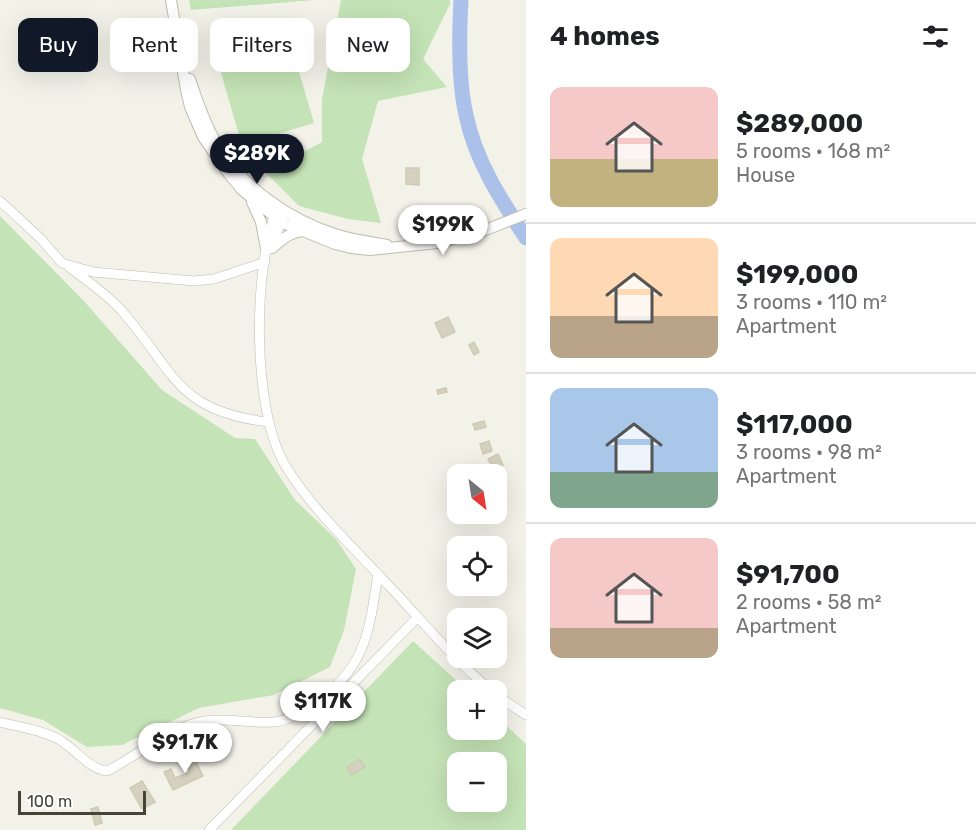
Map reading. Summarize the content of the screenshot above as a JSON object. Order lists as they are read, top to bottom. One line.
{"scale_bar":"100 m","north":"bottom right","page":{"heading":"4 homes","chip":["Buy","Rent","Filters","New"],"list":[{"name":"$289,000","note":"5 rooms · 168 m² · House"},{"name":"$199,000","note":"3 rooms · 110 m² · Apartment"},{"name":"$117,000","note":"3 rooms · 98 m² · Apartment"},{"name":"$91,700","note":"2 rooms · 58 m² · Apartment"}],"price":["$289K","$199K","$117K","$91.7K"],"map_buttons":["+","−"],"scale":"100 m"}}
